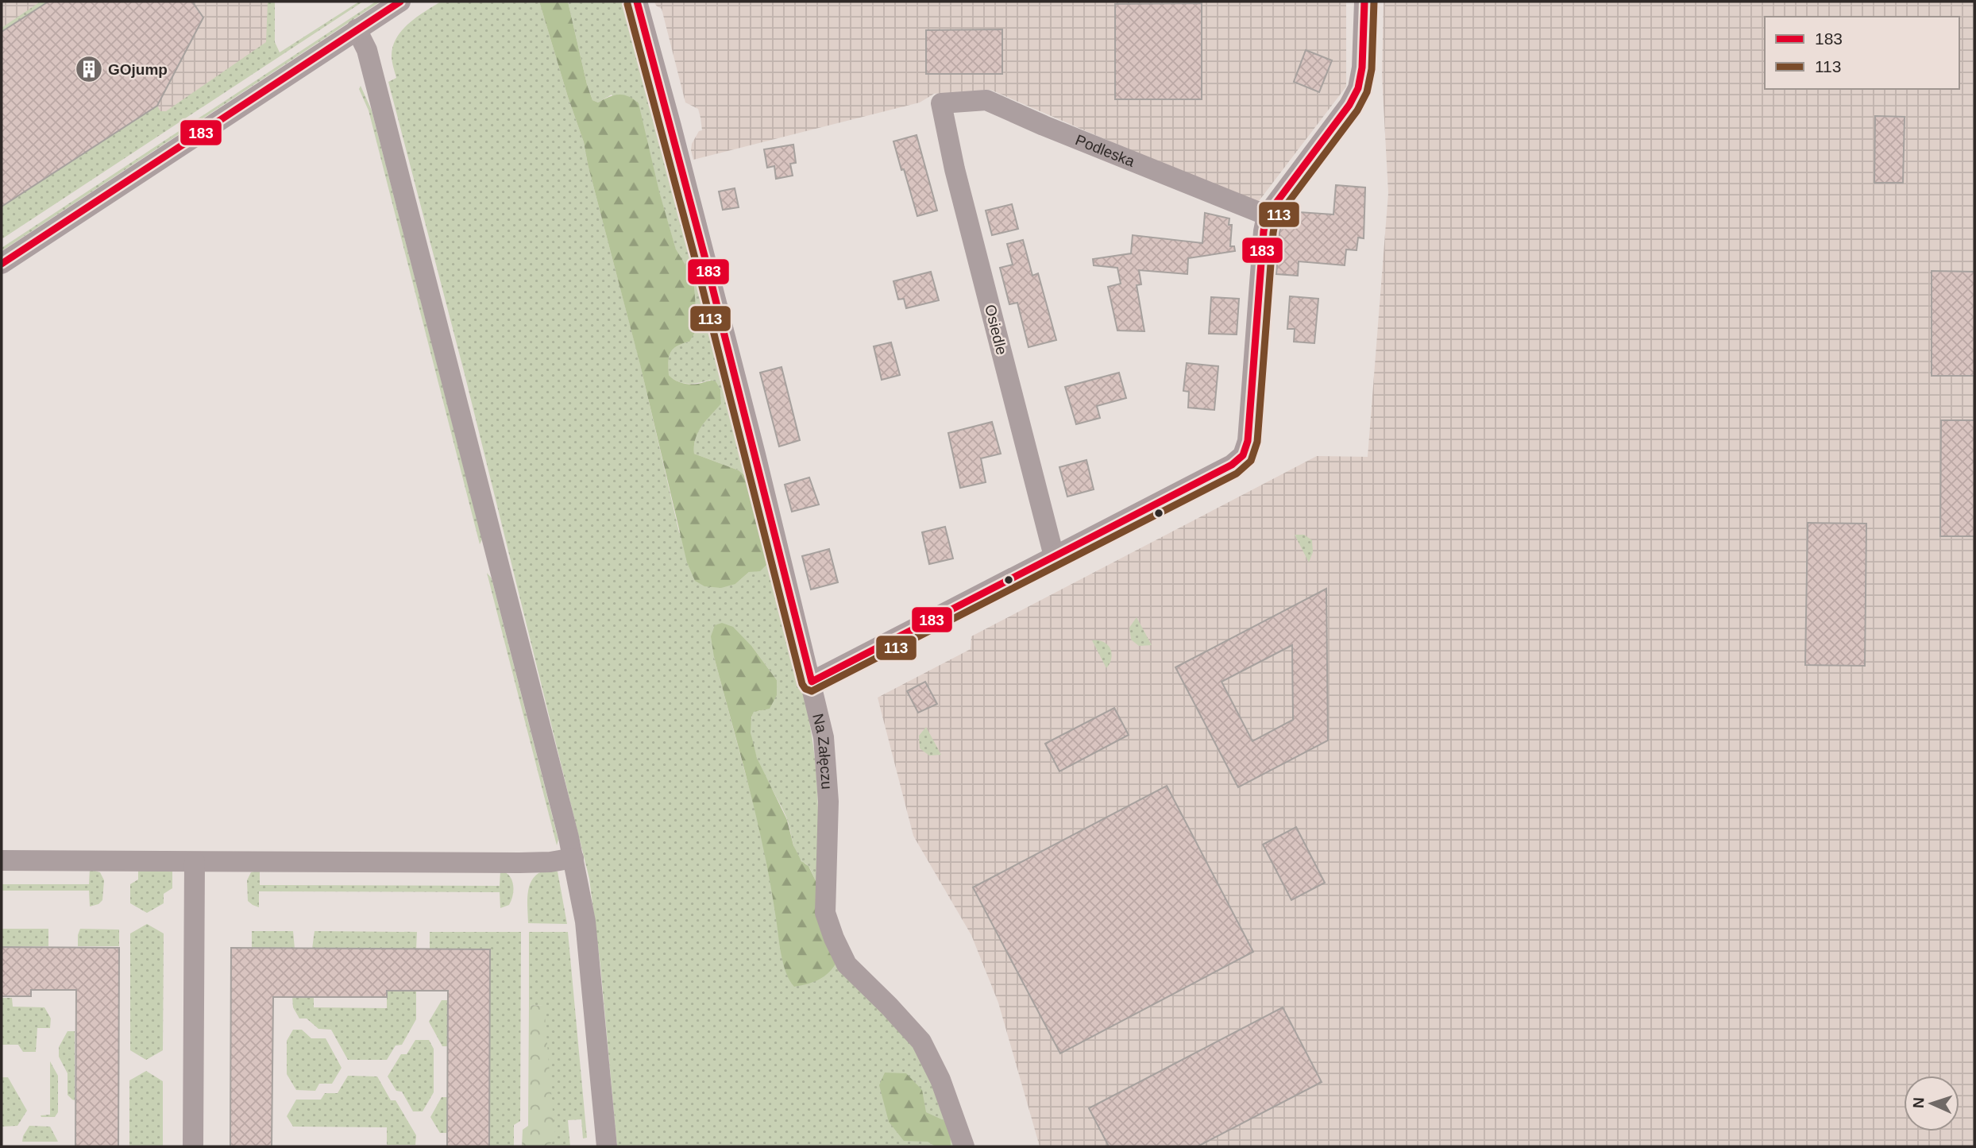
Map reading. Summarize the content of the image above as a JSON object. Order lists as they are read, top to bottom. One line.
{"streets":{"street":["Podleska","Osiedle","Na Załęczu"]},"crossings":[["Podleska","Osiedle"]],"places":{"building":["GOjump"]},"lines":["transit line 183","transit line 113"],"legend":["183","113"],"north":"left"}
